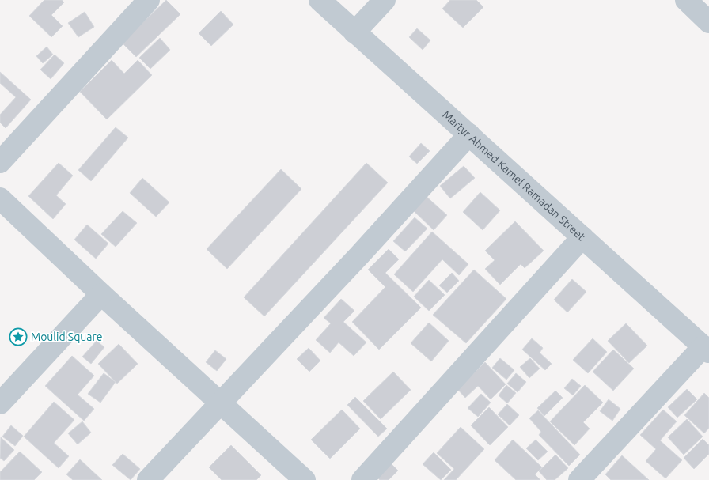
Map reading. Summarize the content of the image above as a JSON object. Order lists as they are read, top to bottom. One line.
{"streets":{"street":["Martyr Ahmed Kamel Ramadan Street"]},"places":{"place":["Moulid Square"]}}
